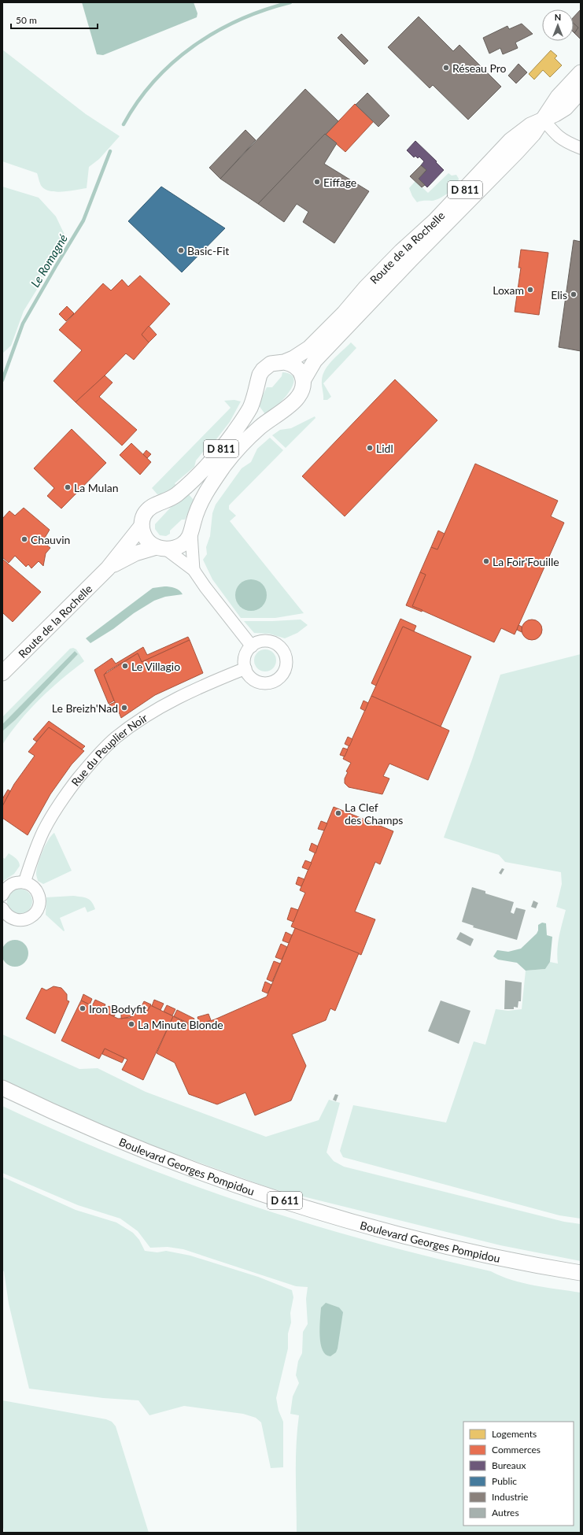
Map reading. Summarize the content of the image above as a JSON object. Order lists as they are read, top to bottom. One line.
{"streets":{"main road":["D 811","Route de la Rochelle","Boulevard Georges Pompidou","D 611"],"street":["Rue du Peuplier Noir"]},"water":["Le Romagné"],"places":["Réseau Pro","Eiffage","Basic-Fit","Loxam","Elis","Lidl","La Mulan","Chauvin","La Foir'Fouille","Le Villagio","Le Breizh'Nad","La Clef des Champs","Iron Bodyfit","La Minute Blonde"],"legend":["Logements","Commerces","Bureaux","Public","Industrie","Autres"],"scale_bar":"50 m","north":"top"}
